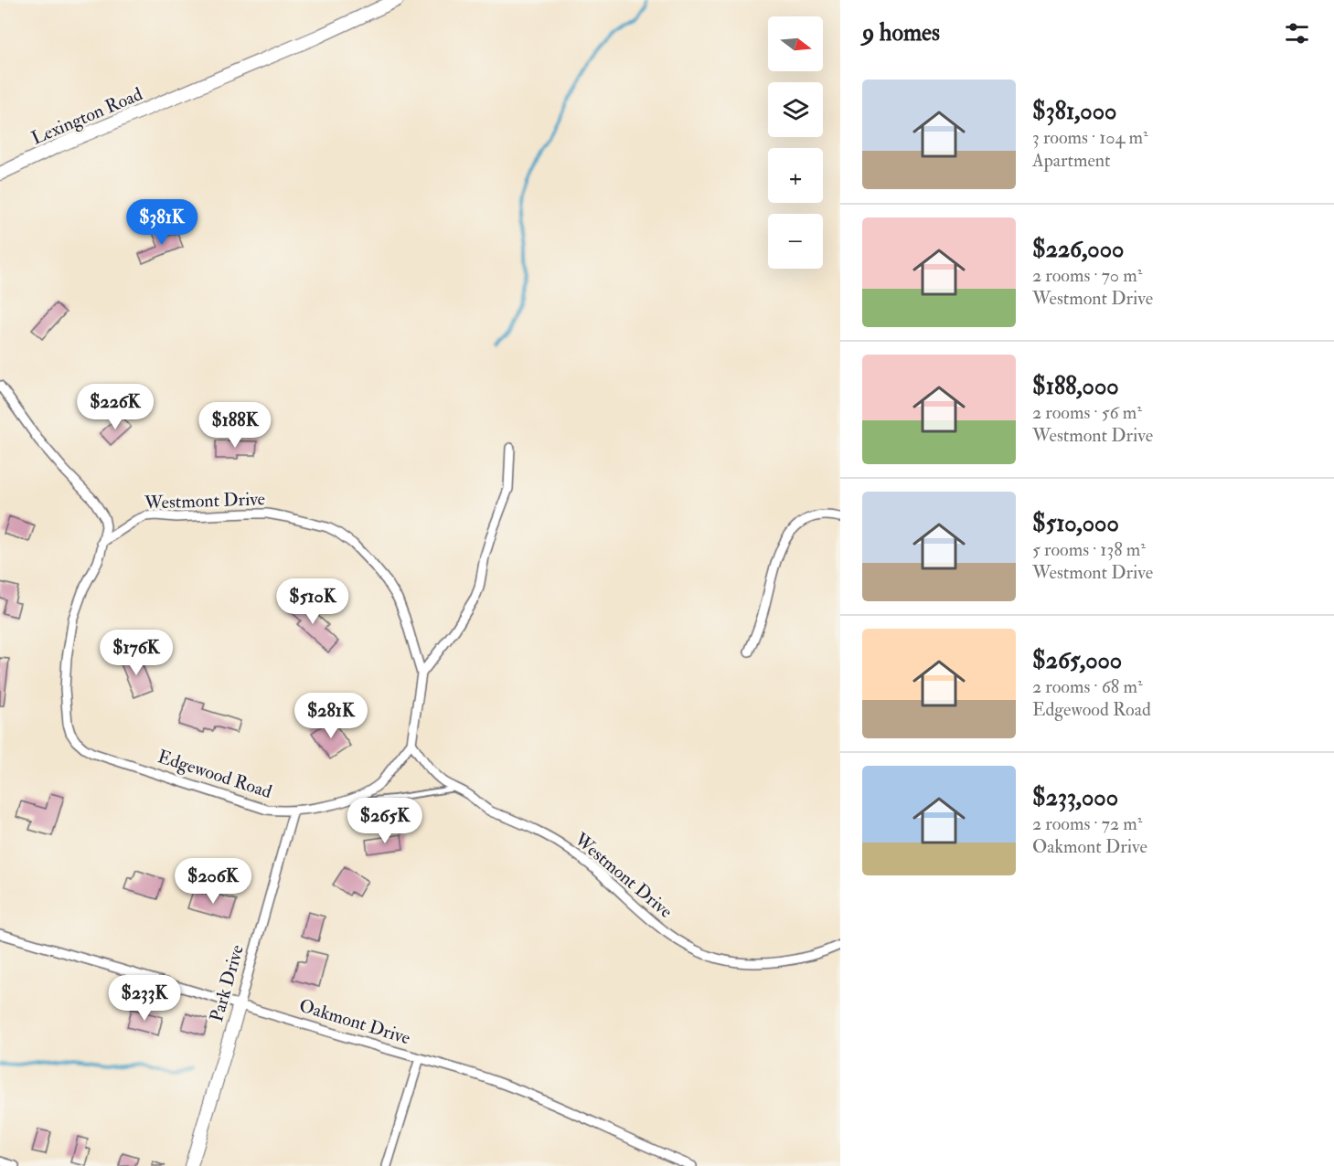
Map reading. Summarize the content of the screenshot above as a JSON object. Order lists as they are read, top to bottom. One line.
{"streets":{"main road":["Lexington Road","Park Drive"],"street":["Westmont Drive","Edgewood Road","Oakmont Drive"]},"crossings":[["Westmont Drive","Edgewood Road"],["Edgewood Road","Park Drive"],["Park Drive","Oakmont Drive"]],"north":"right","page":{"heading":"9 homes","map_buttons":["+","−"],"list":[{"name":"$381,000","note":"3 rooms · 104 m² · Apartment"},{"name":"$226,000","note":"2 rooms · 70 m² · Westmont Drive"},{"name":"$188,000","note":"2 rooms · 56 m² · Westmont Drive"},{"name":"$510,000","note":"5 rooms · 138 m² · Westmont Drive"},{"name":"$265,000","note":"2 rooms · 68 m² · Edgewood Road"},{"name":"$233,000","note":"2 rooms · 72 m² · Oakmont Drive"}],"price":["$381K","$226K","$188K","$510K","$176K","$281K","$265K","$206K","$233K"]}}
